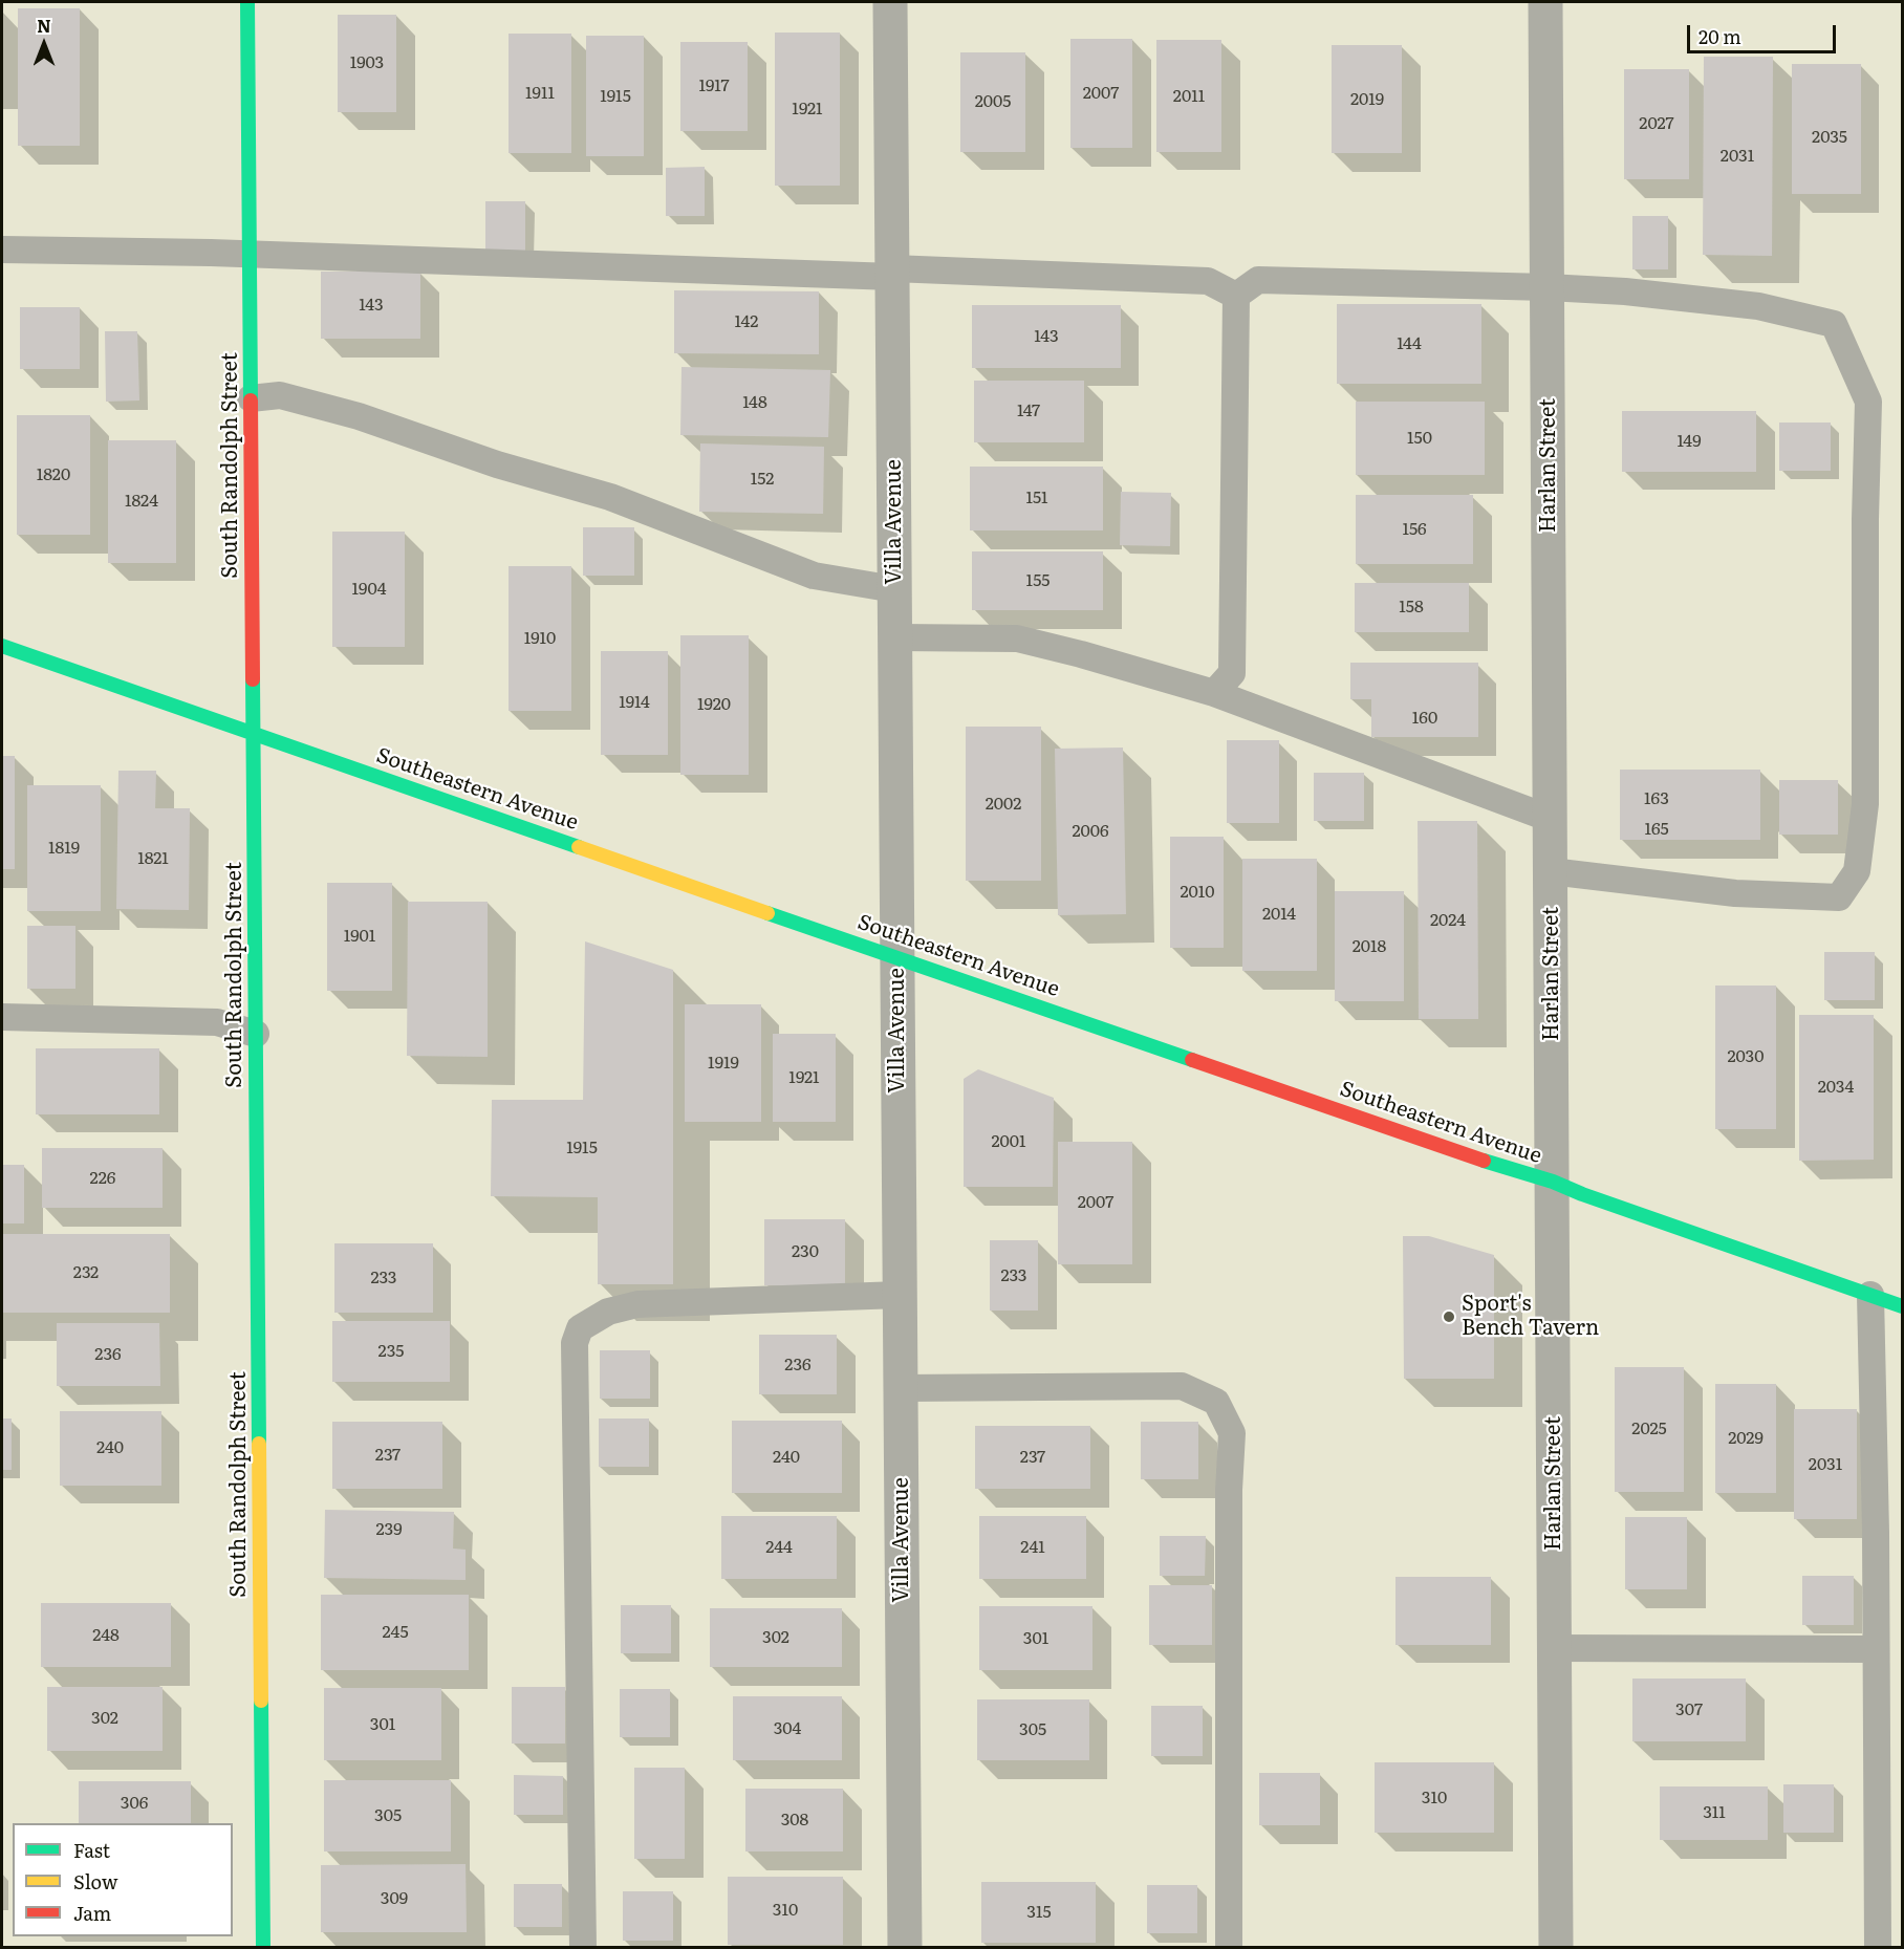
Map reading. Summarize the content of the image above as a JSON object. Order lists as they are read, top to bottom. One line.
{"streets":{"main road":["South Randolph Street","Southeastern Avenue"],"street":["Harlan Street","Villa Avenue"]},"crossings":[["South Randolph Street","Southeastern Avenue"],["Harlan Street","Southeastern Avenue"],["Villa Avenue","Southeastern Avenue"]],"places":["Sport's Bench Tavern"],"house_numbers":["1903","1917","1911","2007","1915","2011","2019","2005","1921","2027","2035","2031","143","142","143","144","148","147","150","149","1820","152","151","1824","156","155","1904","158","1910","1914","1920","160","163","2002","165","2006","1819","1821","2010","2014","2024","1901","2018","2030","1919","1921","2034","2001","1915","226","2007","230","232","233","233","235","236","236","2025","2029","240","237","240","237","2031","239","244","241","245","248","302","301","307","302","301","304","305","310","306","311","305","308","309","310","315"],"legend":["Fast","Slow","Jam"],"scale_bar":"20 m","north":"top"}
